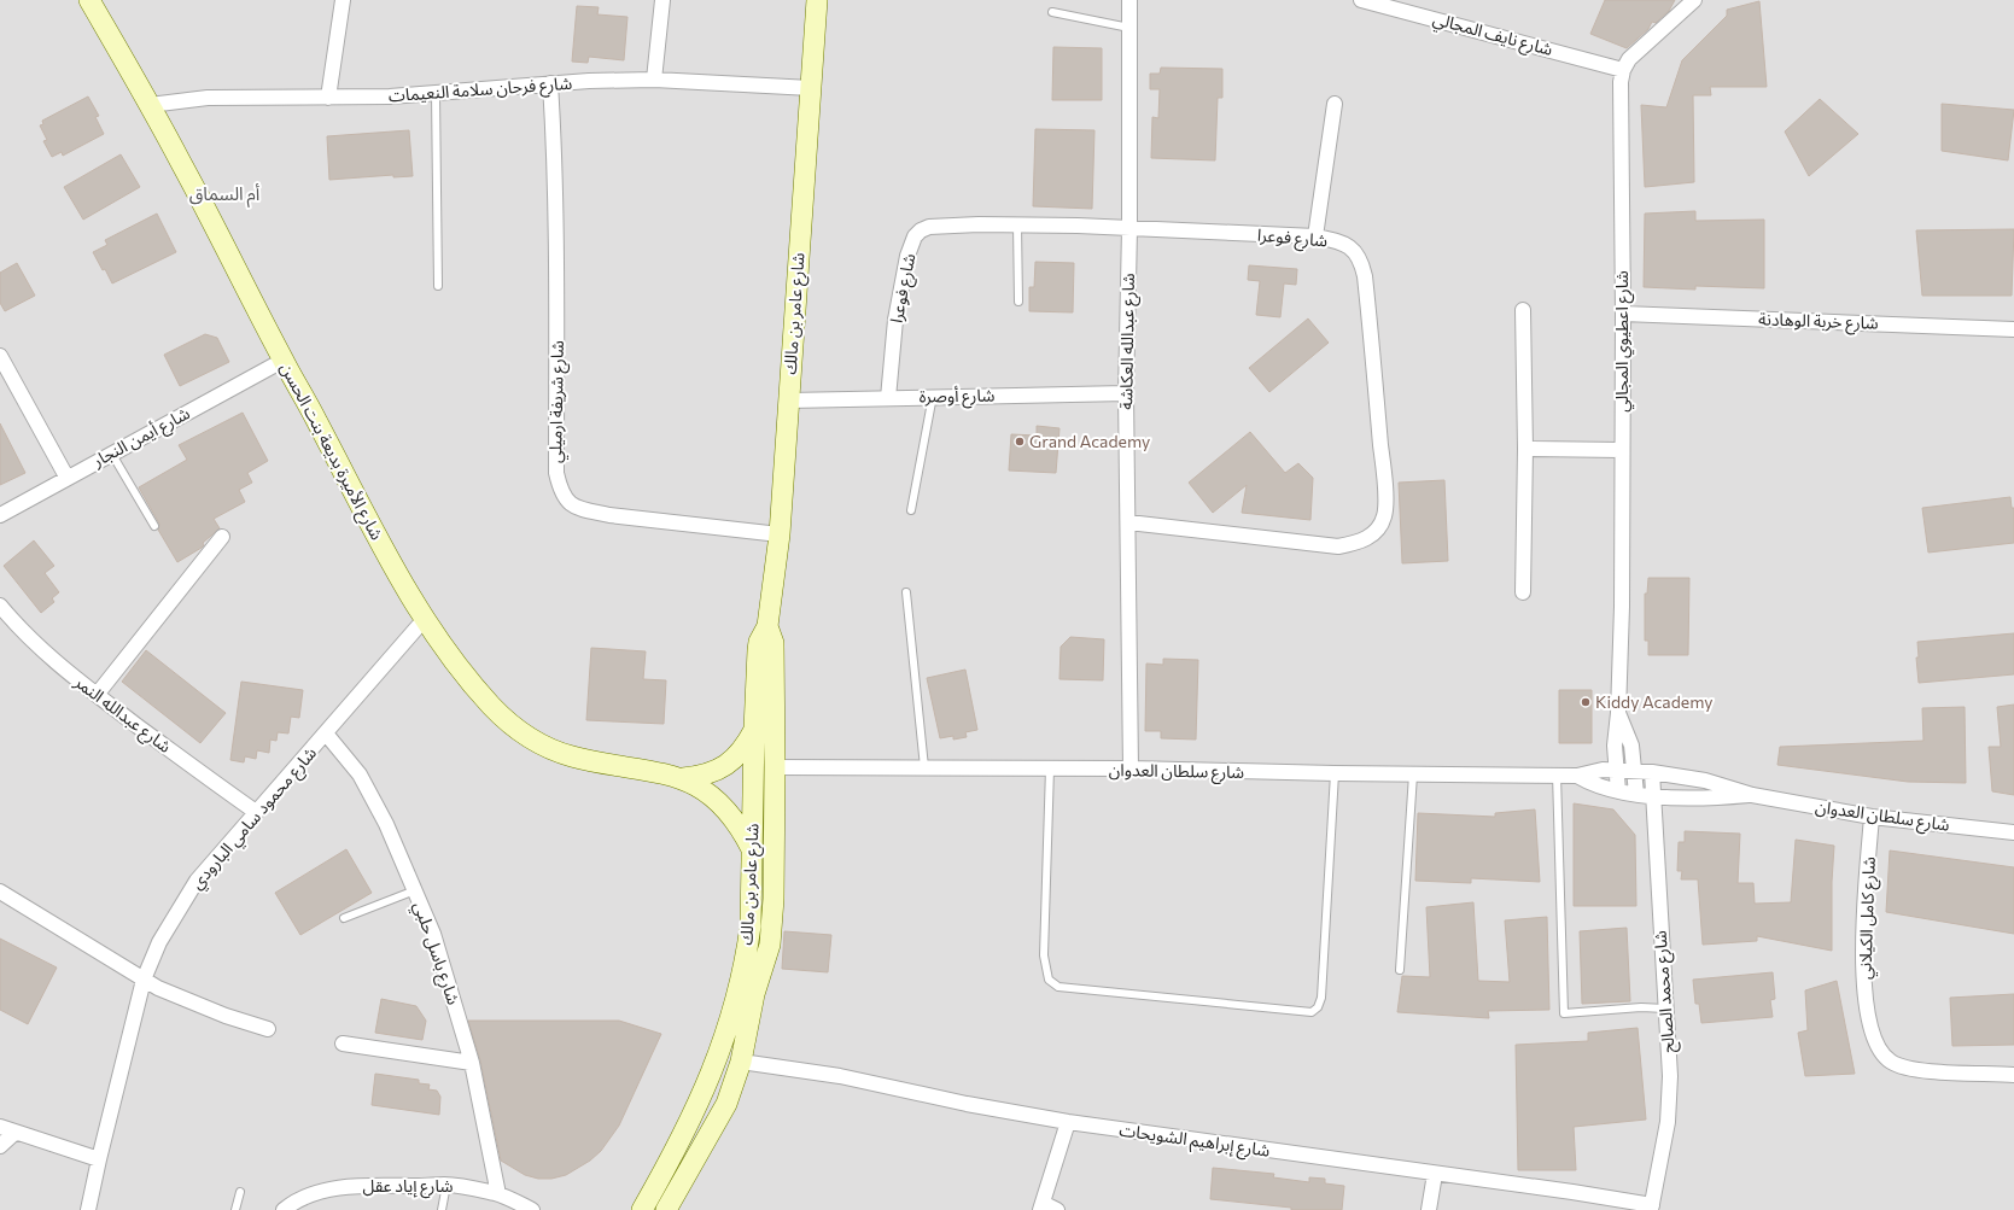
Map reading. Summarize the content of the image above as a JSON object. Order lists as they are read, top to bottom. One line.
{"streets":{"street":["شارع نايف المجالي","شارع فرحان سلامة النعيمات","شارع فوعرا","شارع عامر بن مالك","شارع خربة الوهادنة","شارع عبدالله العكاشة","شارع اعطيوي المجالي","شارع أوصرة","شارع شريفة ارميلي","شارع أيمن النجار","شارع الأميرة بديعة بنت الحسن","شارع عبدالله النمر","شارع سلطان العدوان","شارع محمود سامي البارودي","شارع كامل الكيلاني","شارع باسل حلبي","شارع محمد الصالح","شارع إبراهيم الشويحات","شارع إياد عقل"]},"crossings":[["شارع نايف المجالي","شارع اعطيوي المجالي"],["شارع فرحان سلامة النعيمات","شارع عامر بن مالك"],["شارع فرحان سلامة النعيمات","شارع شريفة ارميلي"],["شارع فرحان سلامة النعيمات","شارع الأميرة بديعة بنت الحسن"],["شارع فوعرا","شارع عبدالله العكاشة"],["شارع فوعرا","شارع أوصرة"],["شارع عامر بن مالك","شارع أوصرة"],["شارع عامر بن مالك","شارع شريفة ارميلي"],["شارع عامر بن مالك","شارع الأميرة بديعة بنت الحسن"],["شارع عامر بن مالك","شارع سلطان العدوان"],["شارع عامر بن مالك","شارع إبراهيم الشويحات"],["شارع خربة الوهادنة","شارع اعطيوي المجالي"],["شارع عبدالله العكاشة","شارع أوصرة"],["شارع عبدالله العكاشة","شارع سلطان العدوان"],["شارع اعطيوي المجالي","شارع سلطان العدوان"],["شارع أيمن النجار","شارع الأميرة بديعة بنت الحسن"],["شارع الأميرة بديعة بنت الحسن","شارع محمود سامي البارودي"],["شارع عبدالله النمر","شارع محمود سامي البارودي"],["شارع سلطان العدوان","شارع كامل الكيلاني"],["شارع سلطان العدوان","شارع محمد الصالح"],["شارع محمود سامي البارودي","شارع باسل حلبي"],["شارع باسل حلبي","شارع إياد عقل"],["شارع محمد الصالح","شارع إبراهيم الشويحات"]],"districts":["أم السماق"],"places":["Grand Academy","Kiddy Academy"]}
